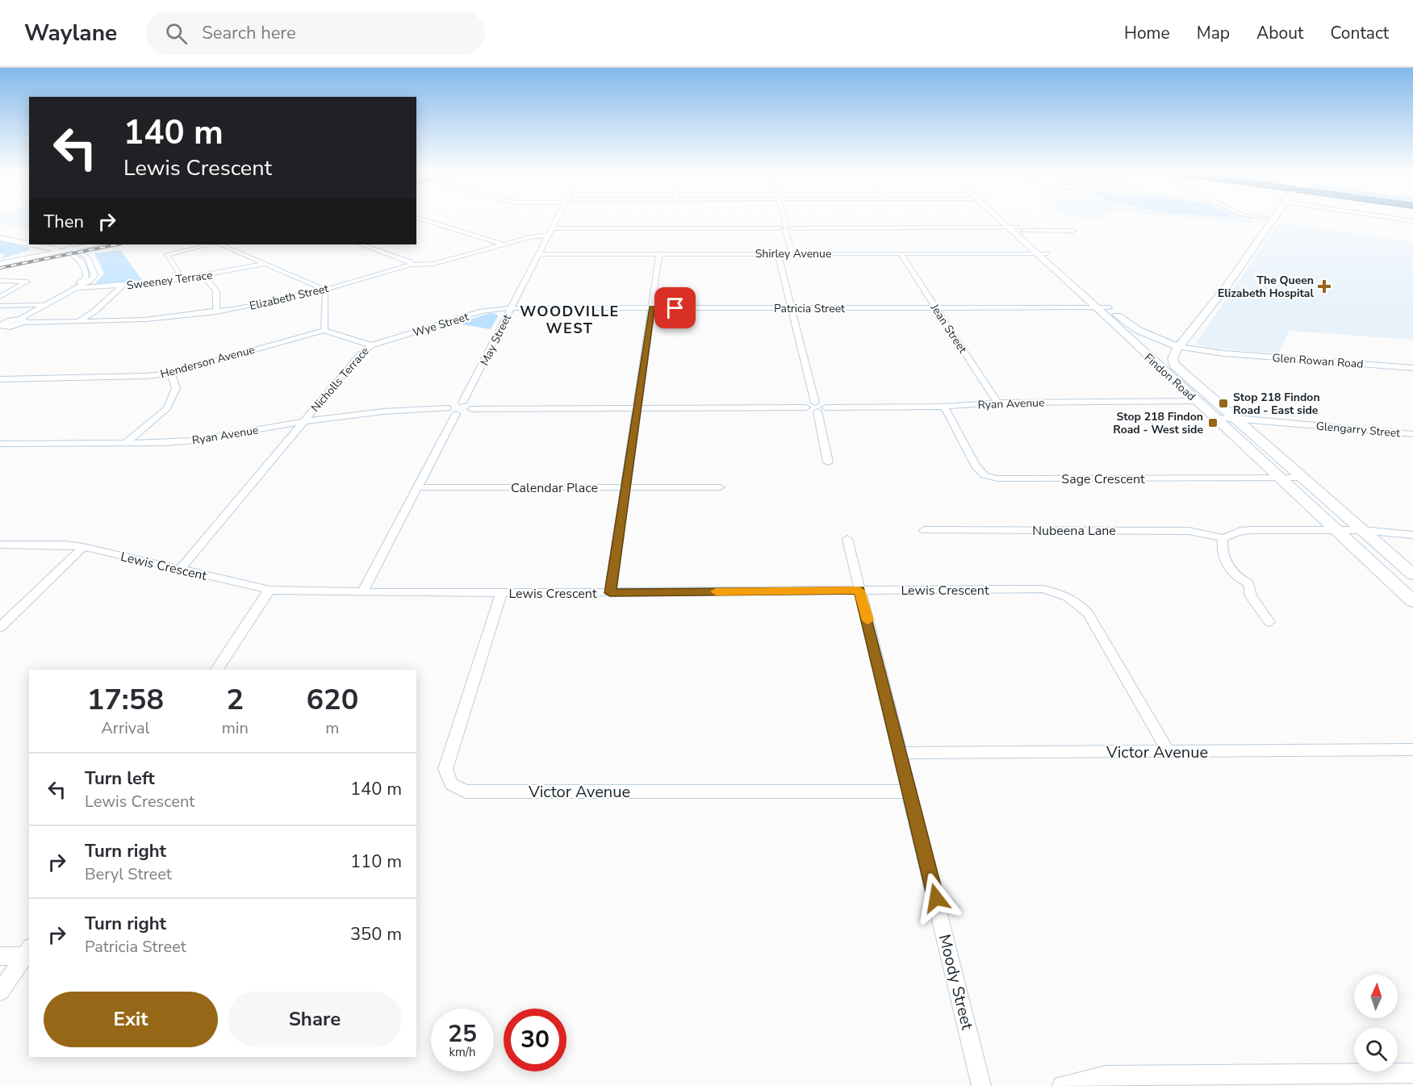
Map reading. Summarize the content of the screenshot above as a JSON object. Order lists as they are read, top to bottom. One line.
{"streets":{"main road":["Findon Road"],"street":["Shirley Avenue","Sweeney Terrace","Elizabeth Street","Patricia Street","Wye Street","Jean Street","May Street","Glen Rowan Road","Henderson Avenue","Nicholls Terrace","Ryan Avenue","Glengarry Street","Sage Crescent","Calendar Place","Nubeena Lane","Lewis Crescent","Victor Avenue","Moody Street"]},"crossings":[["Shirley Avenue","Jean Street"],["Shirley Avenue","May Street"],["Shirley Avenue","Findon Road"],["Elizabeth Street","May Street"],["Patricia Street","Wye Street"],["Patricia Street","Jean Street"],["Patricia Street","May Street"],["Patricia Street","Findon Road"],["Wye Street","May Street"],["Wye Street","Nicholls Terrace"],["Jean Street","Ryan Avenue"],["Glen Rowan Road","Findon Road"],["Henderson Avenue","Nicholls Terrace"],["Findon Road","Ryan Avenue"],["Findon Road","Glengarry Street"],["Findon Road","Sage Crescent"],["Nicholls Terrace","Ryan Avenue"],["Nicholls Terrace","Lewis Crescent"],["Ryan Avenue","Sage Crescent"],["Lewis Crescent","Victor Avenue"],["Lewis Crescent","Moody Street"],["Victor Avenue","Moody Street"]],"districts":["WOODVILLE WEST"],"places":{"health":["The Queen Elizabeth Hospital"],"transit":["Stop 218 Findon Road - East side","Stop 218 Findon Road - West side"]},"north":"top","page":{"header":"Waylane","search":"Search here","nav":["Home","Map","About","Contact"],"turn":["140 m","Lewis Crescent"],"then":"Then","eta":["17:58","Arrival","2","min","620","m"],"list":[{"name":"Turn left","note":"Lewis Crescent","value":"140 m"},{"name":"Turn right","note":"Beryl Street","value":"110 m"},{"name":"Turn right","note":"Patricia Street","value":"350 m"}],"buttons":["Exit","Share"],"speed":"25 km/h","limit":"30"}}
